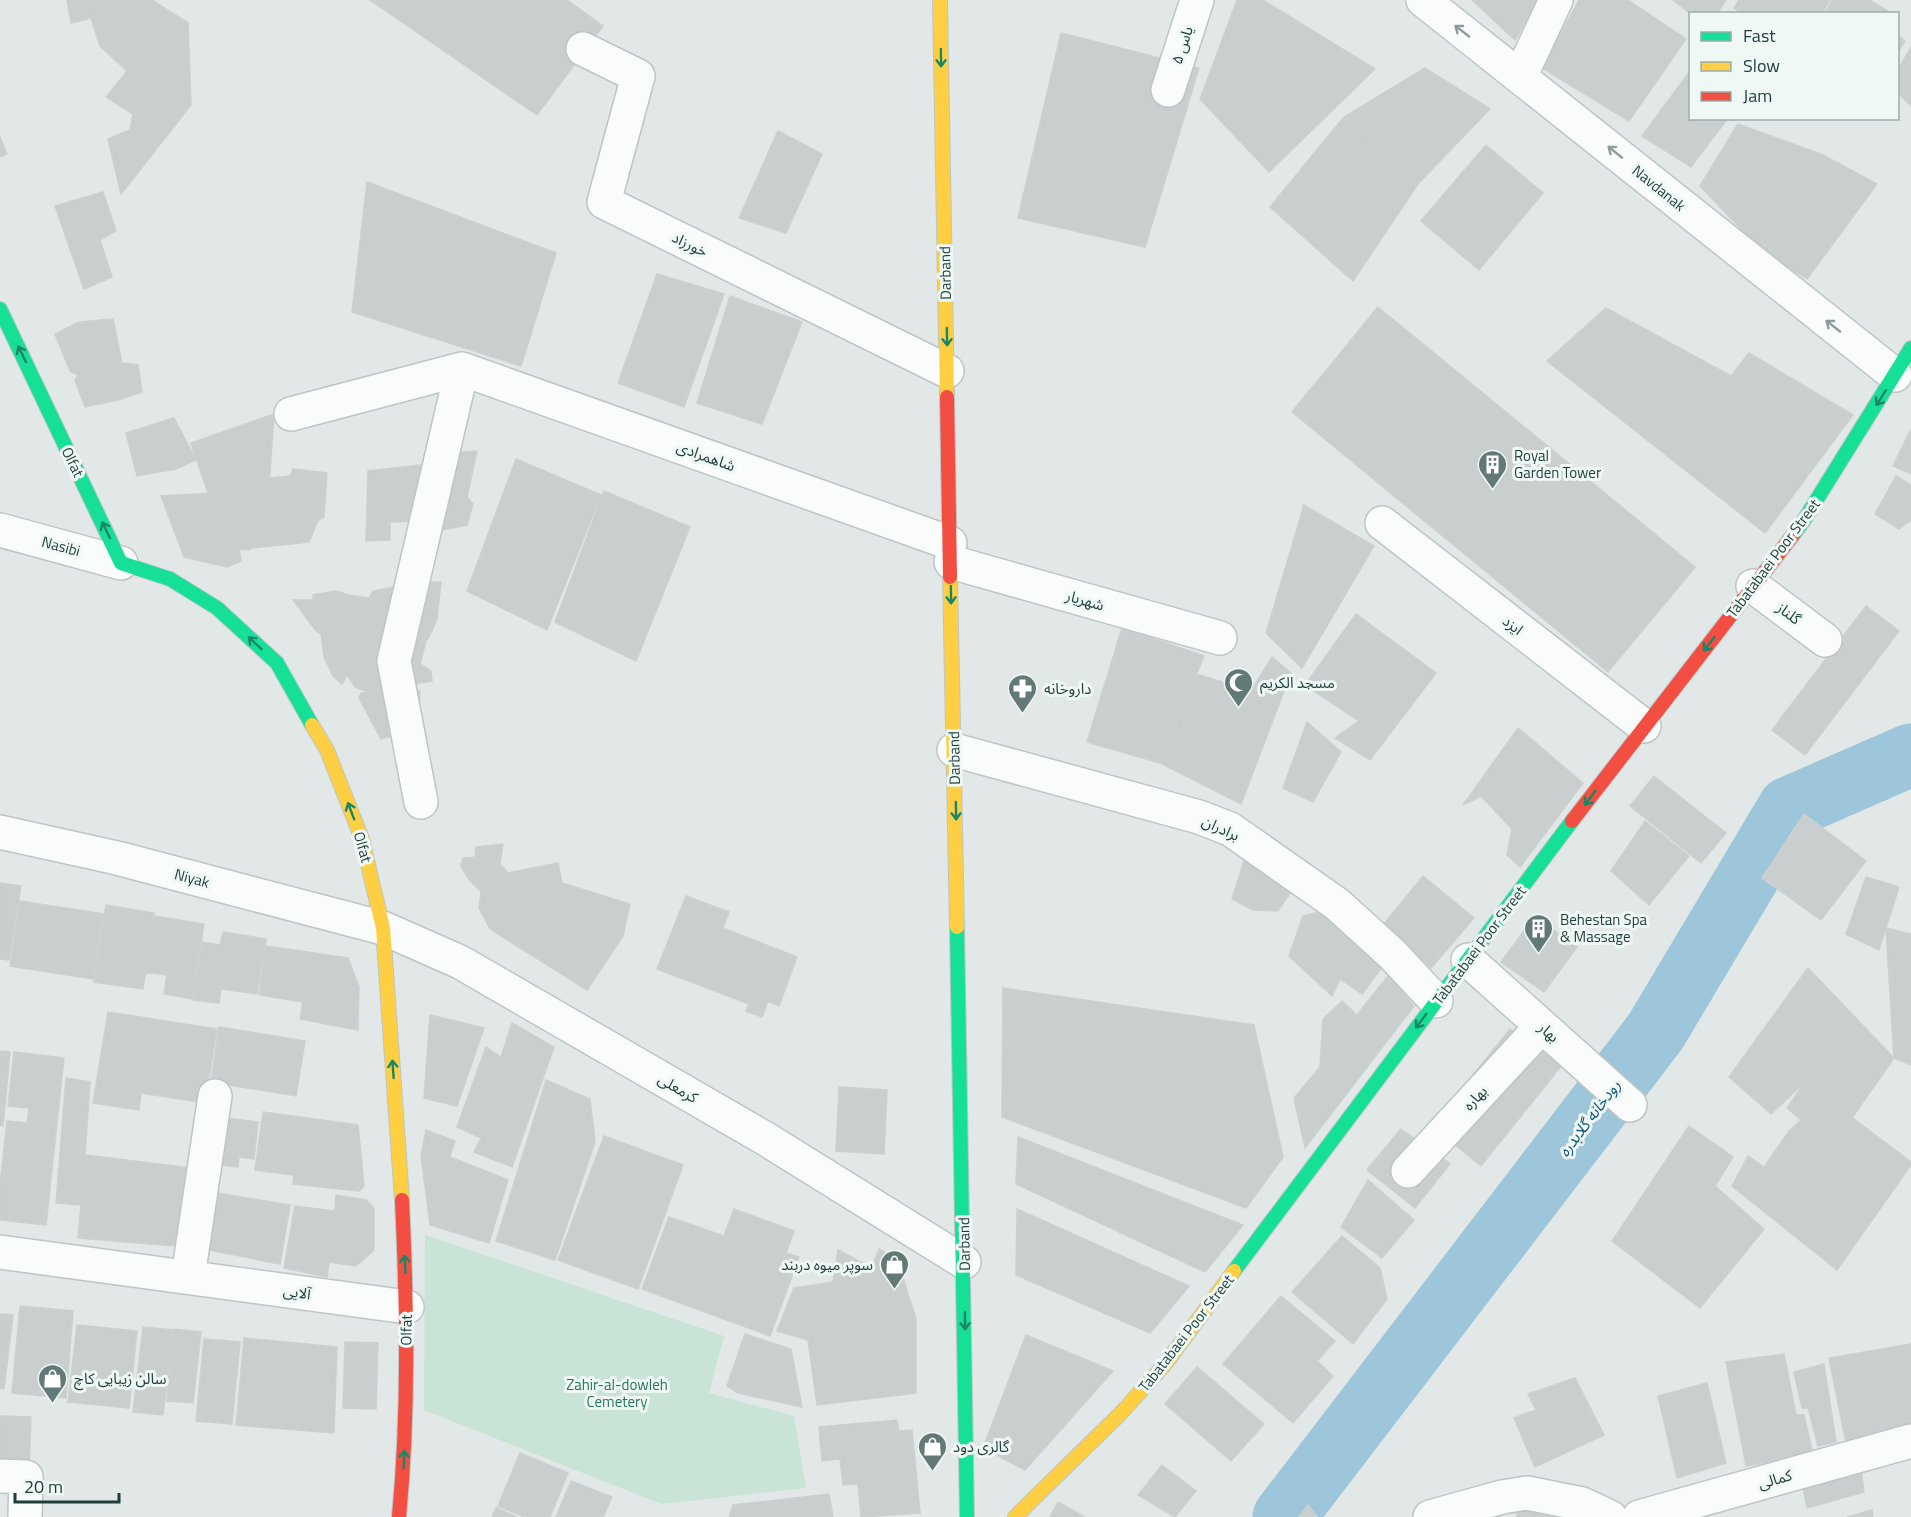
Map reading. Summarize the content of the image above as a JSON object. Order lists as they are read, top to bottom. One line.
{"streets":{"street":["یاس ۵","Navdanak","خورزاد","Darband","شاهمرادی","Olfat","Nasibi","Tabatabaei Poor Street","شهریار","گلناز","ایزد","برادران","Niyak","بهار","کرمعلی","بهاره","آلایی","کمالی"]},"crossings":[["Navdanak","Tabatabaei Poor Street"],["خورزاد","Darband"],["Darband","شاهمرادی"],["Darband","شهریار"],["Darband","برادران"],["Darband","کرمعلی"],["شاهمرادی","شهریار"],["Olfat","Nasibi"],["Olfat","Niyak"],["Olfat","کرمعلی"],["Olfat","آلایی"],["Tabatabaei Poor Street","گلناز"],["Tabatabaei Poor Street","ایزد"],["Tabatabaei Poor Street","برادران"],["Tabatabaei Poor Street","بهار"],["Niyak","کرمعلی"],["بهار","بهاره"]],"one_way":["Navdanak","Darband","Olfat","Tabatabaei Poor Street"],"water":["رودخانه گلابدره"],"parks":["Zahir-al-dowleh Cemetery"],"places":{"building":["Royal Garden Tower","Behestan Spa & Massage"],"mosque":["مسجد الکریم"],"pharmacy":["داروخانه"],"shop":["سوپر میوه دربند","سالن زیبایی کاچ","گالری دود"]},"legend":["Fast","Slow","Jam"],"scale_bar":"20 m"}
